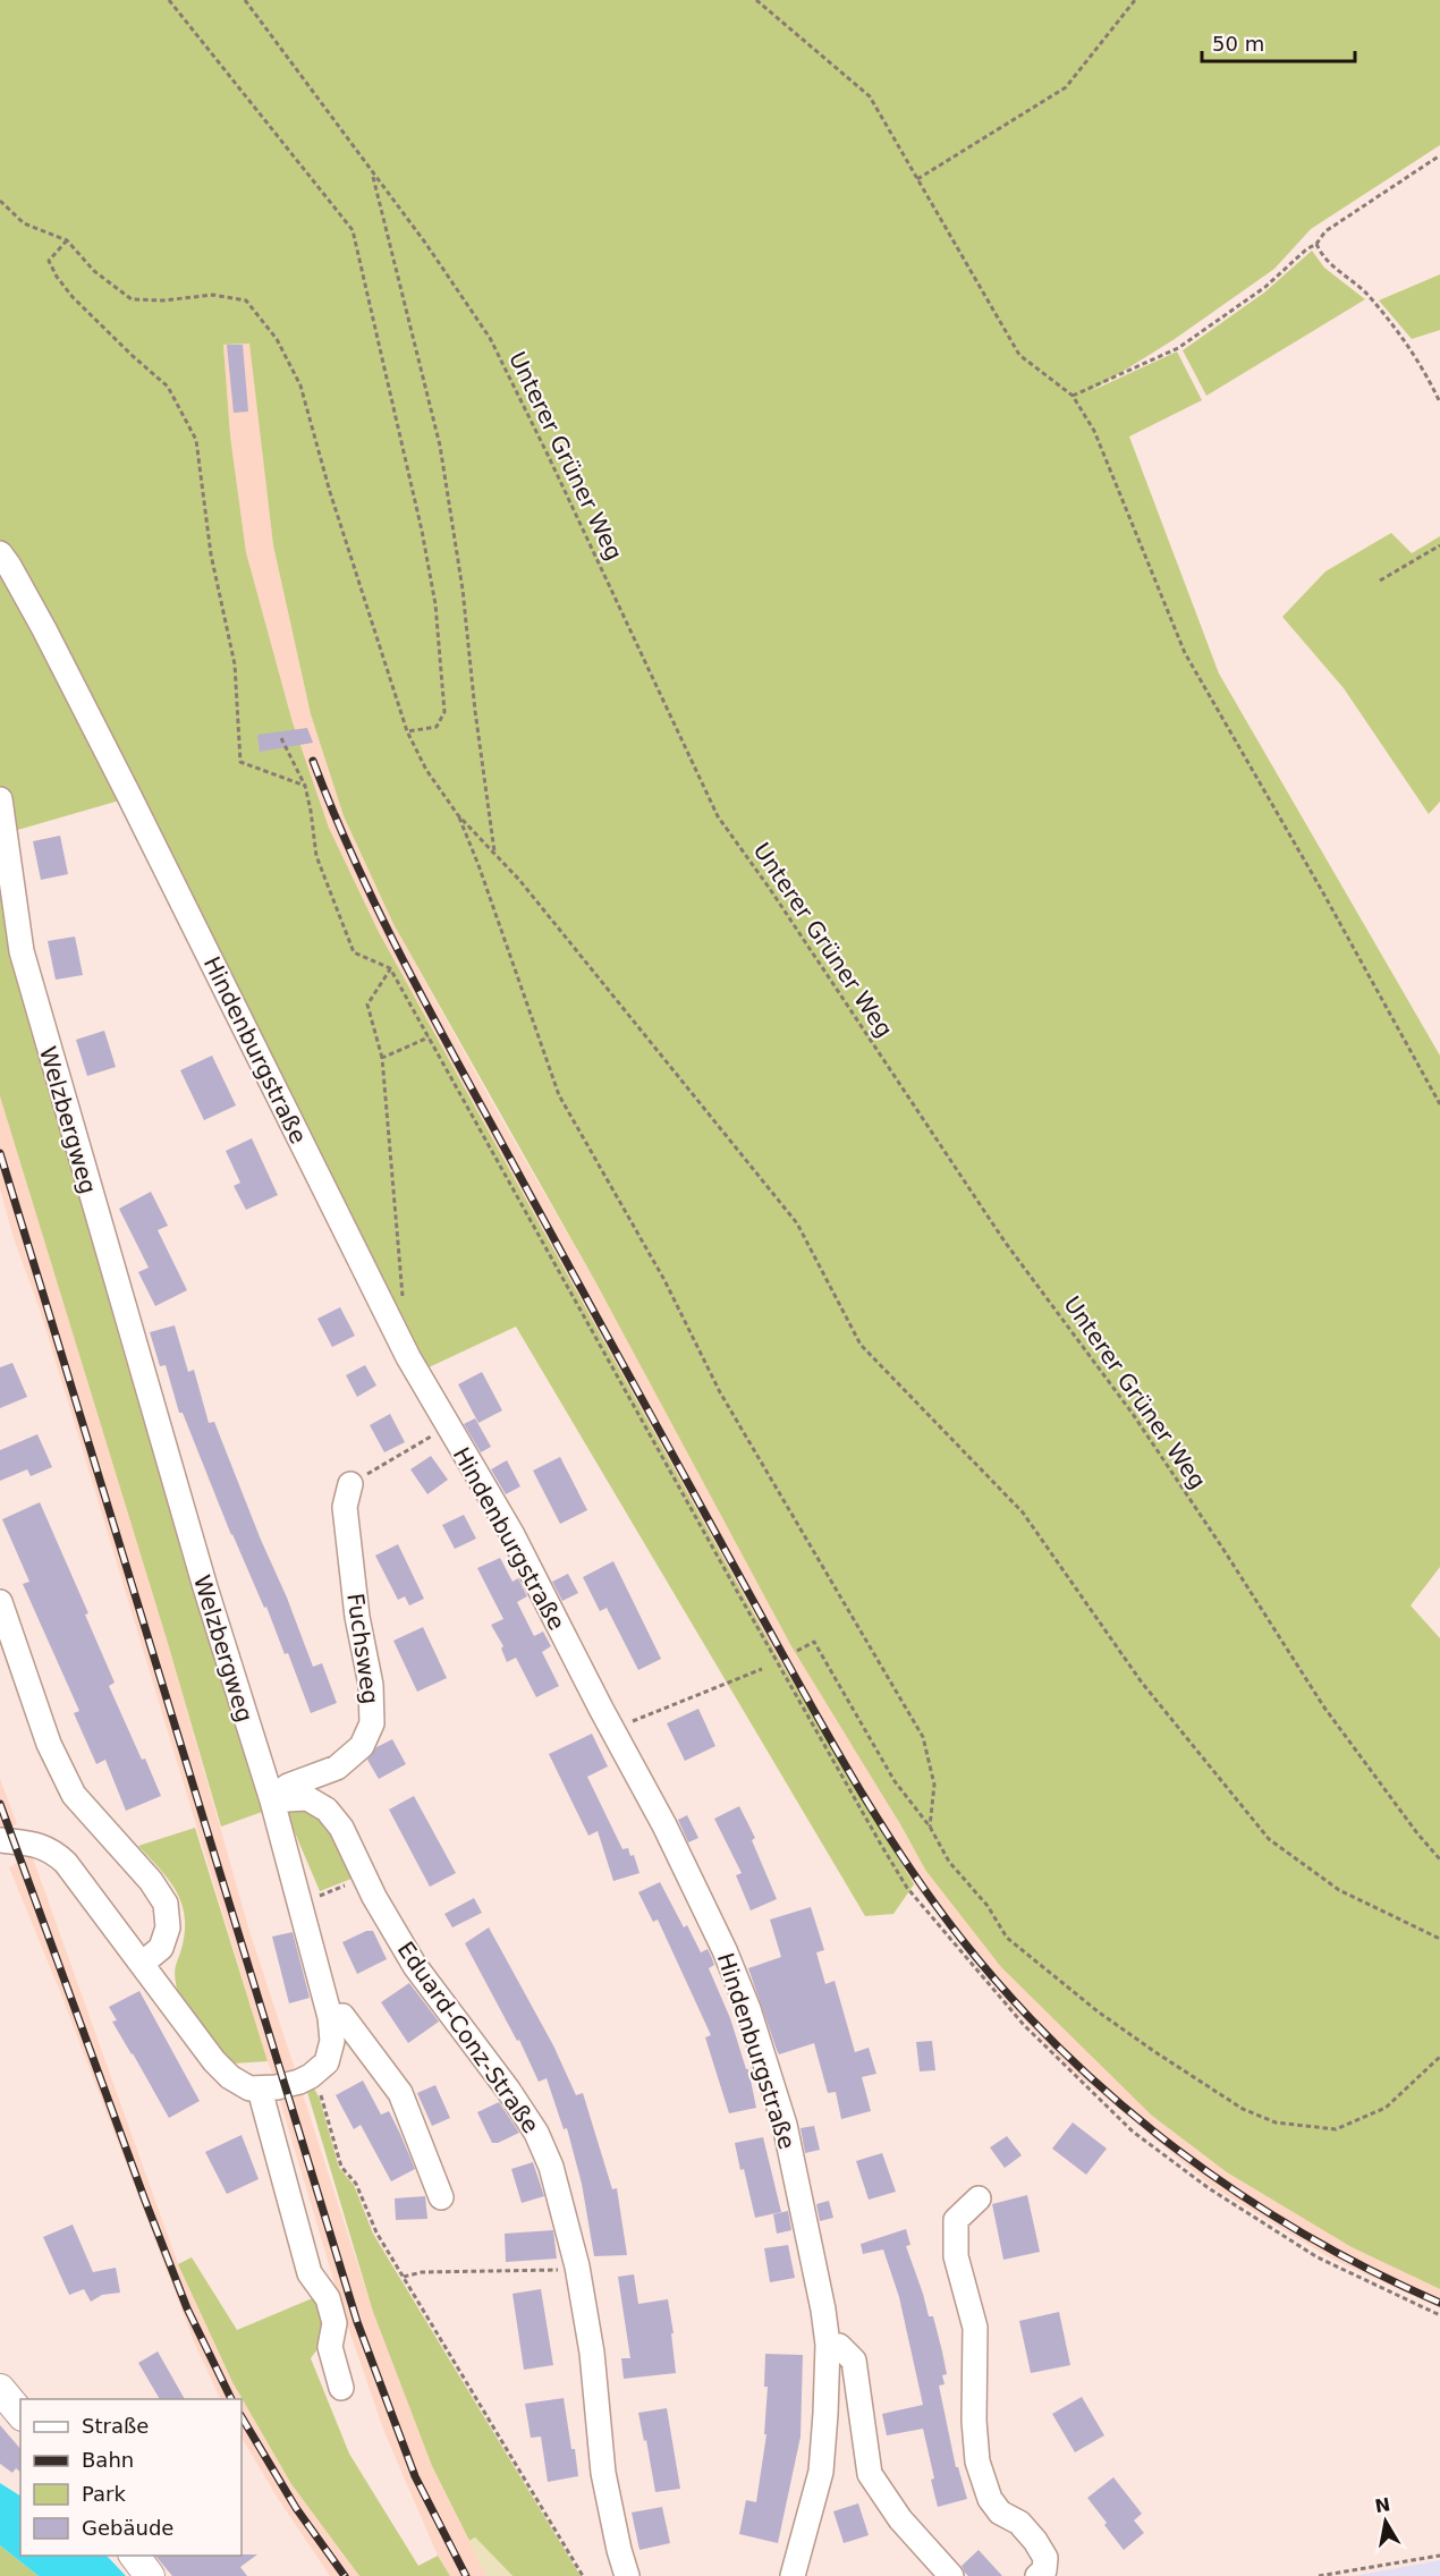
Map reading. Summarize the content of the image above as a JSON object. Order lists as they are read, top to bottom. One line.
{"streets":{"street":["Hindenburgstraße","Welzbergweg","Fuchsweg","Eduard-Conz-Straße"],"path":["Unterer Grüner Weg"]},"crossings":[["Welzbergweg","Fuchsweg"],["Welzbergweg","Eduard-Conz-Straße"],["Fuchsweg","Eduard-Conz-Straße"]],"legend":["Straße","Bahn","Park","Gebäude"],"scale_bar":"50 m","north":"top"}
